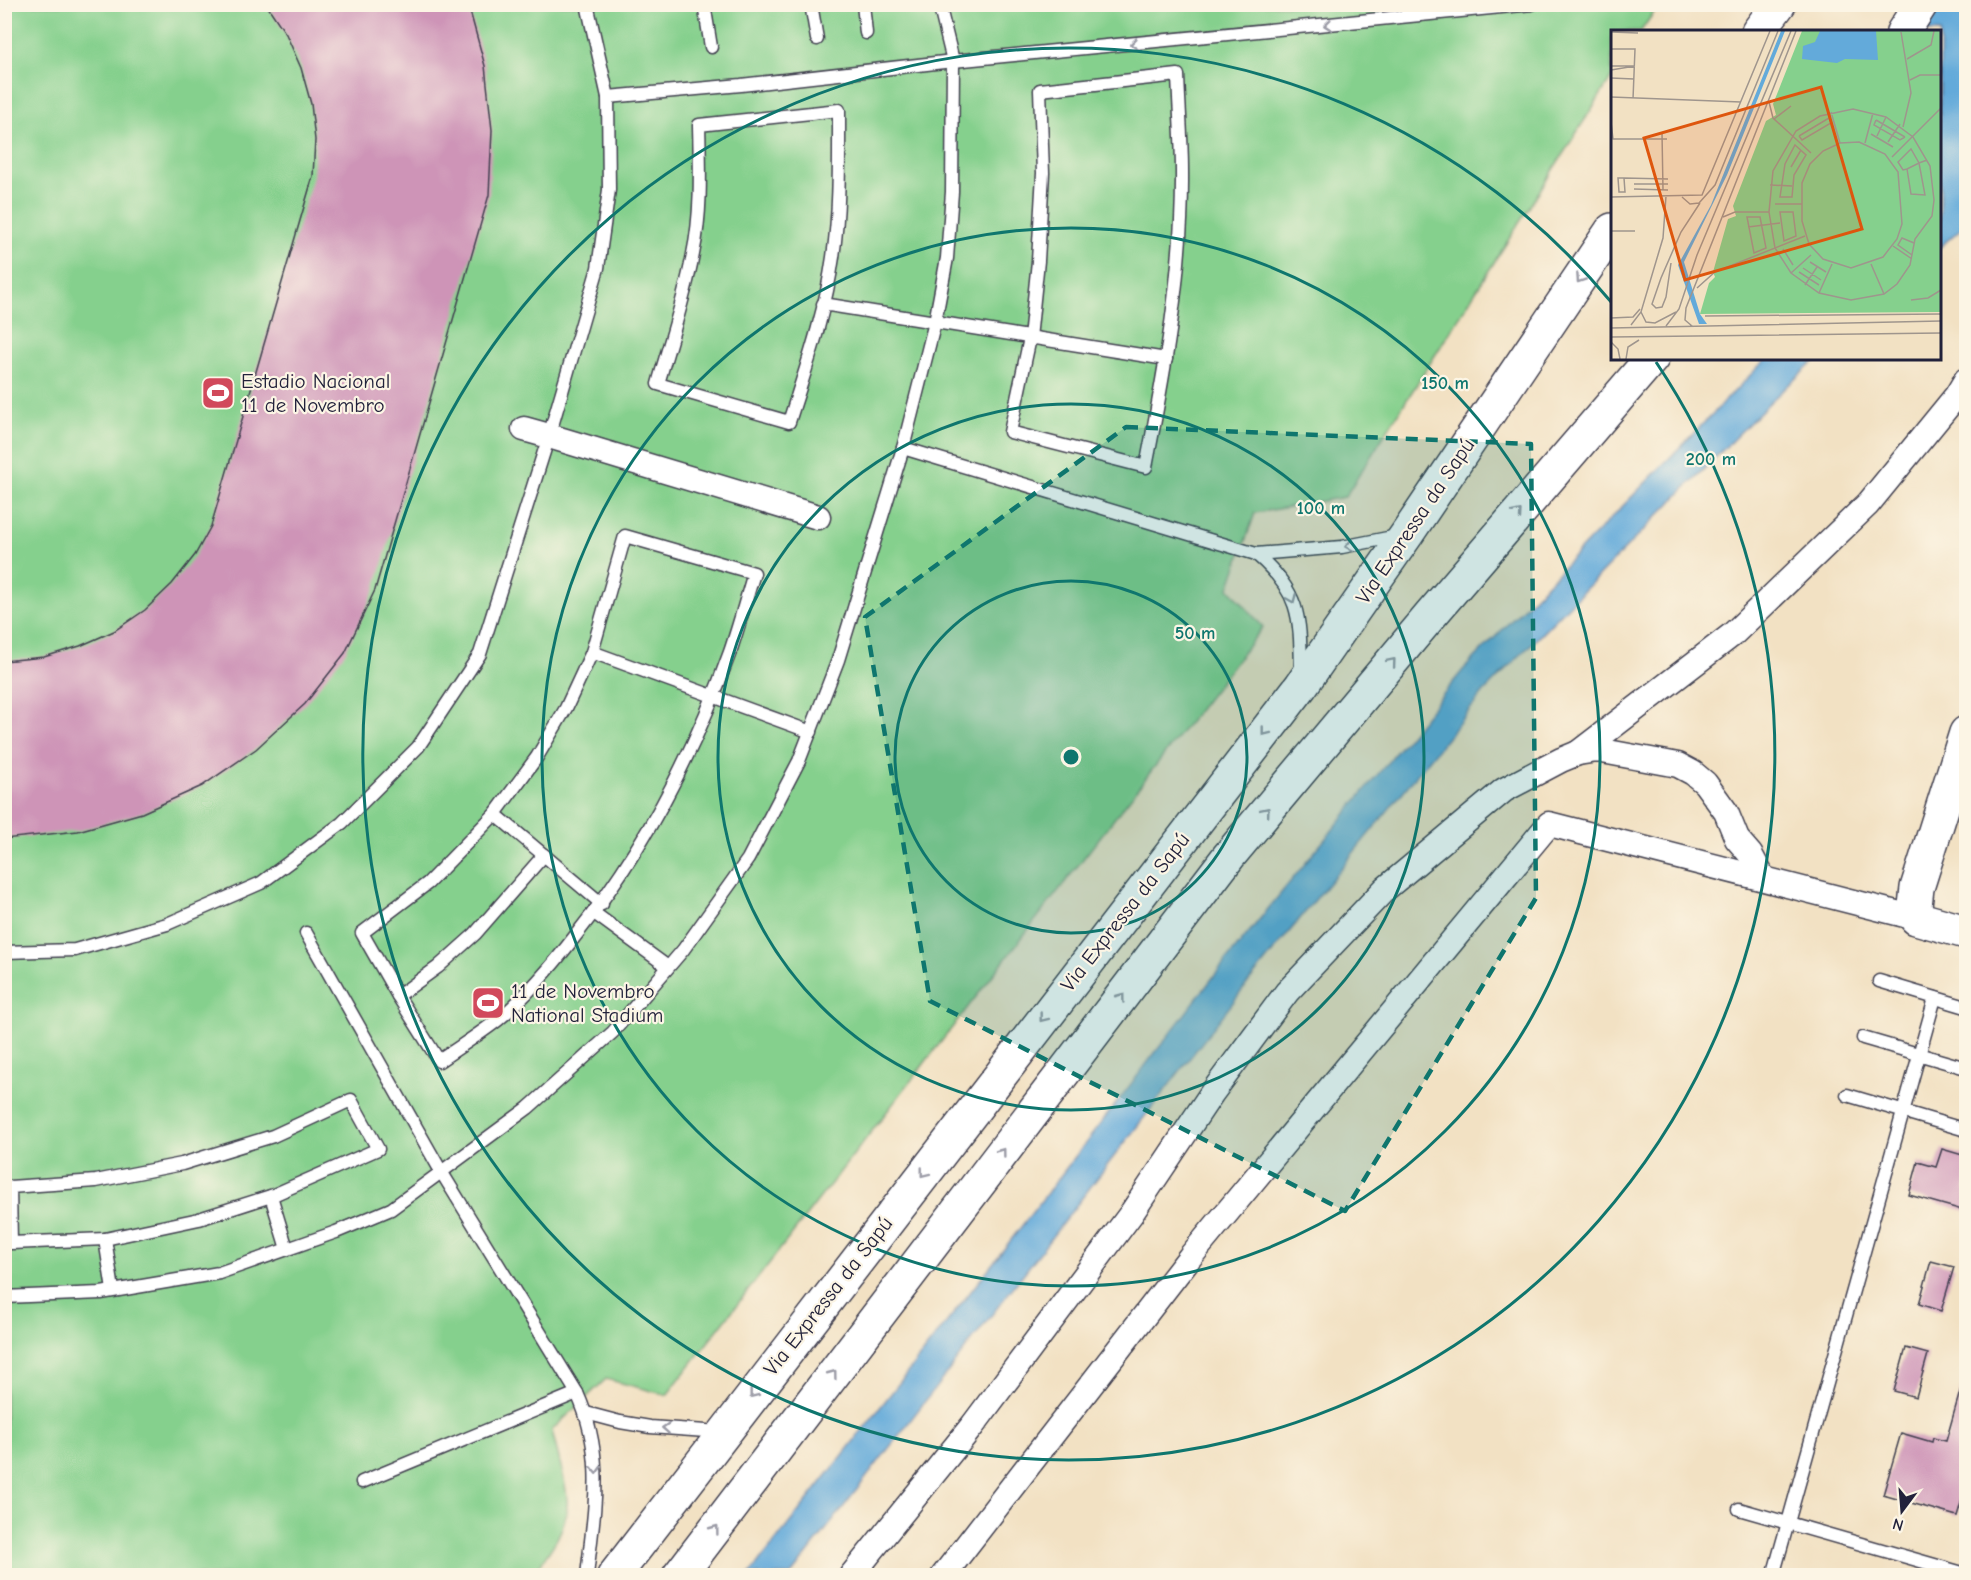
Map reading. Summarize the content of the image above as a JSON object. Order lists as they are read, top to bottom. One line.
{"streets":{"main road":["Via Expressa da Sapú"]},"places":{"sports":["Estadio Nacional 11 de Novembro","11 de Novembro National Stadium"]},"north":"bottom","rings":["150 m","200 m","100 m","50 m"]}
